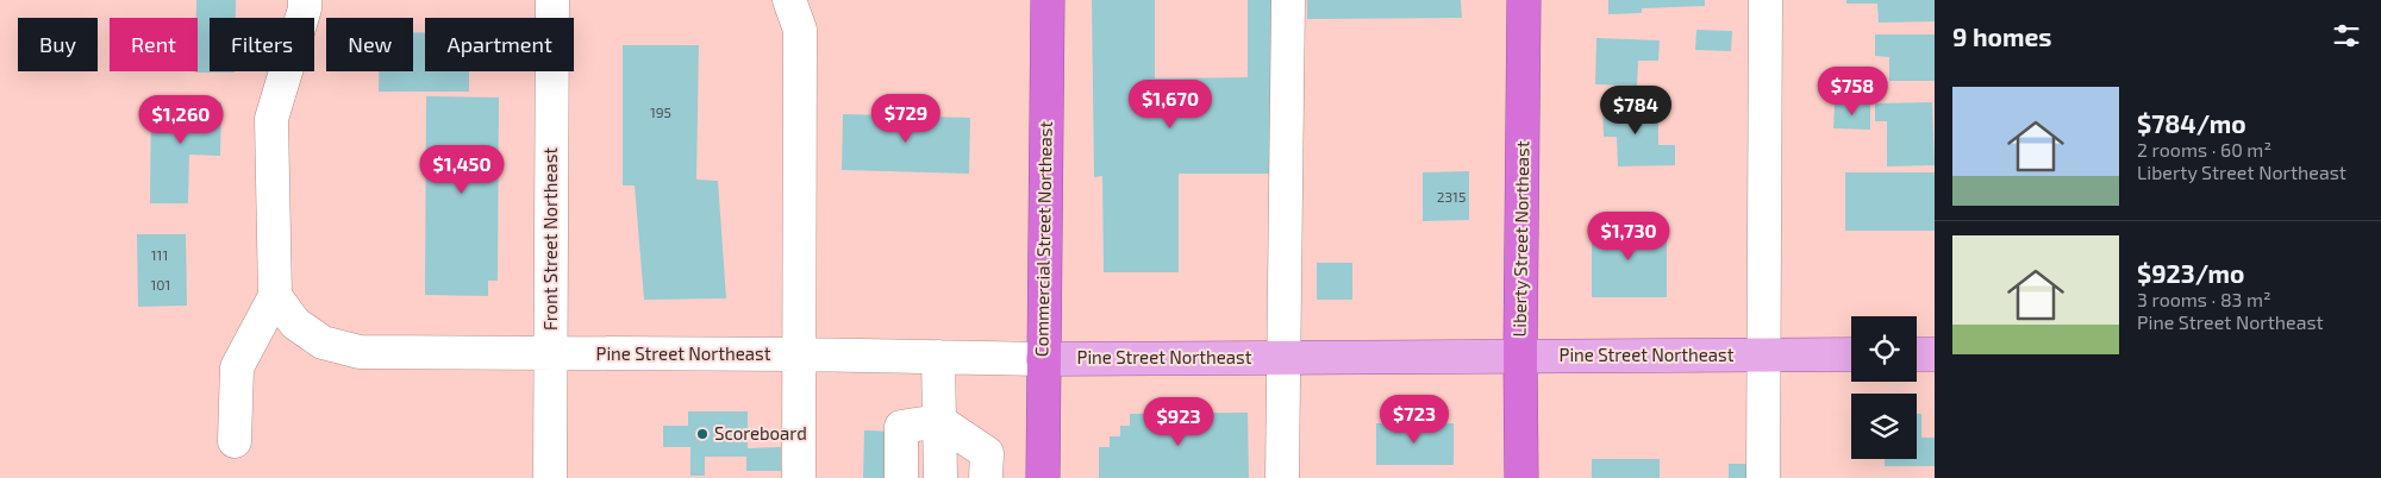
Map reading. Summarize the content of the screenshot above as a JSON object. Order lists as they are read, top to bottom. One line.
{"streets":{"highway":["Commercial Street Northeast","Liberty Street Northeast"],"main road":["Pine Street Northeast"],"street":["Front Street Northeast"]},"crossings":[["Front Street Northeast","Pine Street Northeast"],["Commercial Street Northeast","Pine Street Northeast"],["Liberty Street Northeast","Pine Street Northeast"]],"places":["Scoreboard"],"house_numbers":["195","2315","111","101"],"page":{"heading":"9 homes","chip":["Buy","Rent","Filters","New","Apartment"],"price":["$758","$1,670","$784","$729","$1,260","$1,450","$1,730","$723","$923"],"list":[{"name":"$784/mo","note":"2 rooms · 60 m² · Liberty Street Northeast"},{"name":"$923/mo","note":"3 rooms · 83 m² · Pine Street Northeast"}]}}
